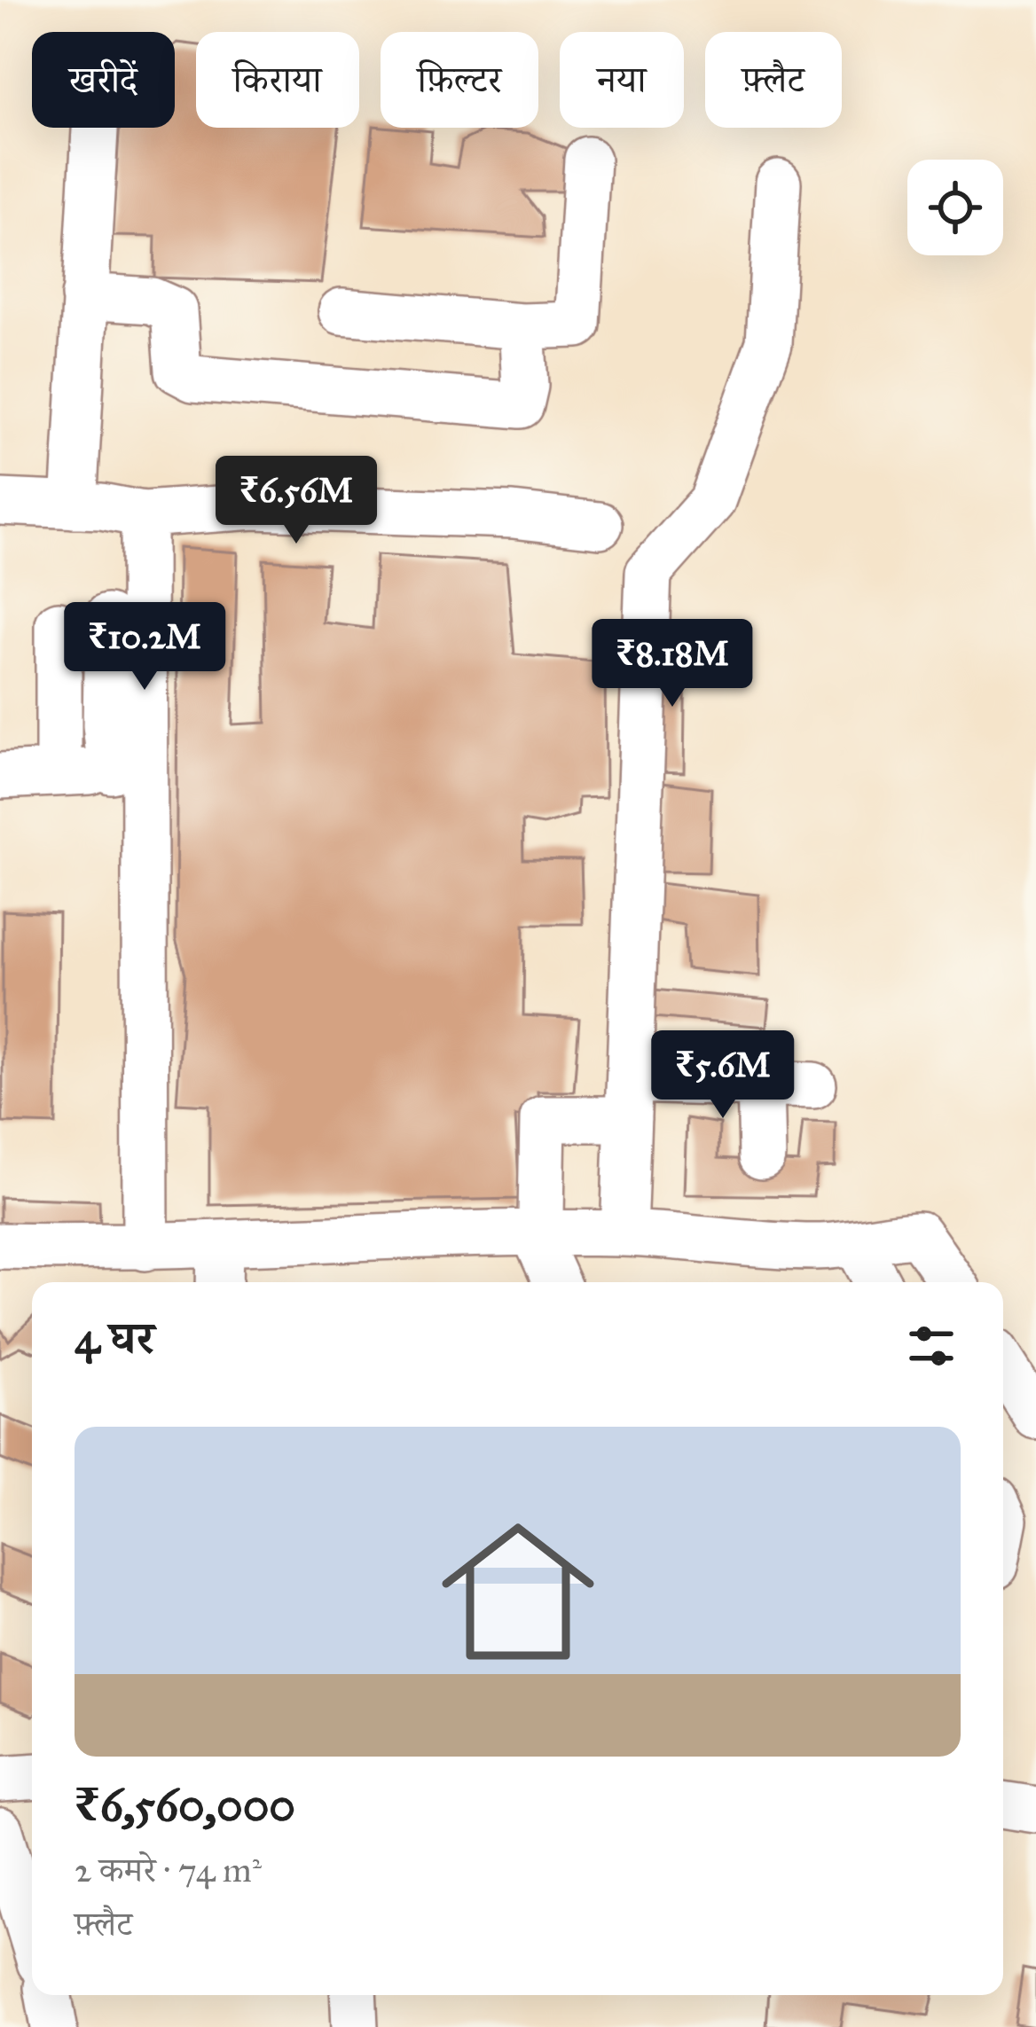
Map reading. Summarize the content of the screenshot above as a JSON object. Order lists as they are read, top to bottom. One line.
{"page":{"chip":["खरीदें","किराया","फ़िल्टर","नया","फ़्लैट"],"price":["₹6.56M","₹10.2M","₹8.18M","₹5.6M"],"heading":"4 घर","list":[{"name":"₹6,560,000","note":"2 कमरे · 74 m² · फ़्लैट"}]}}
